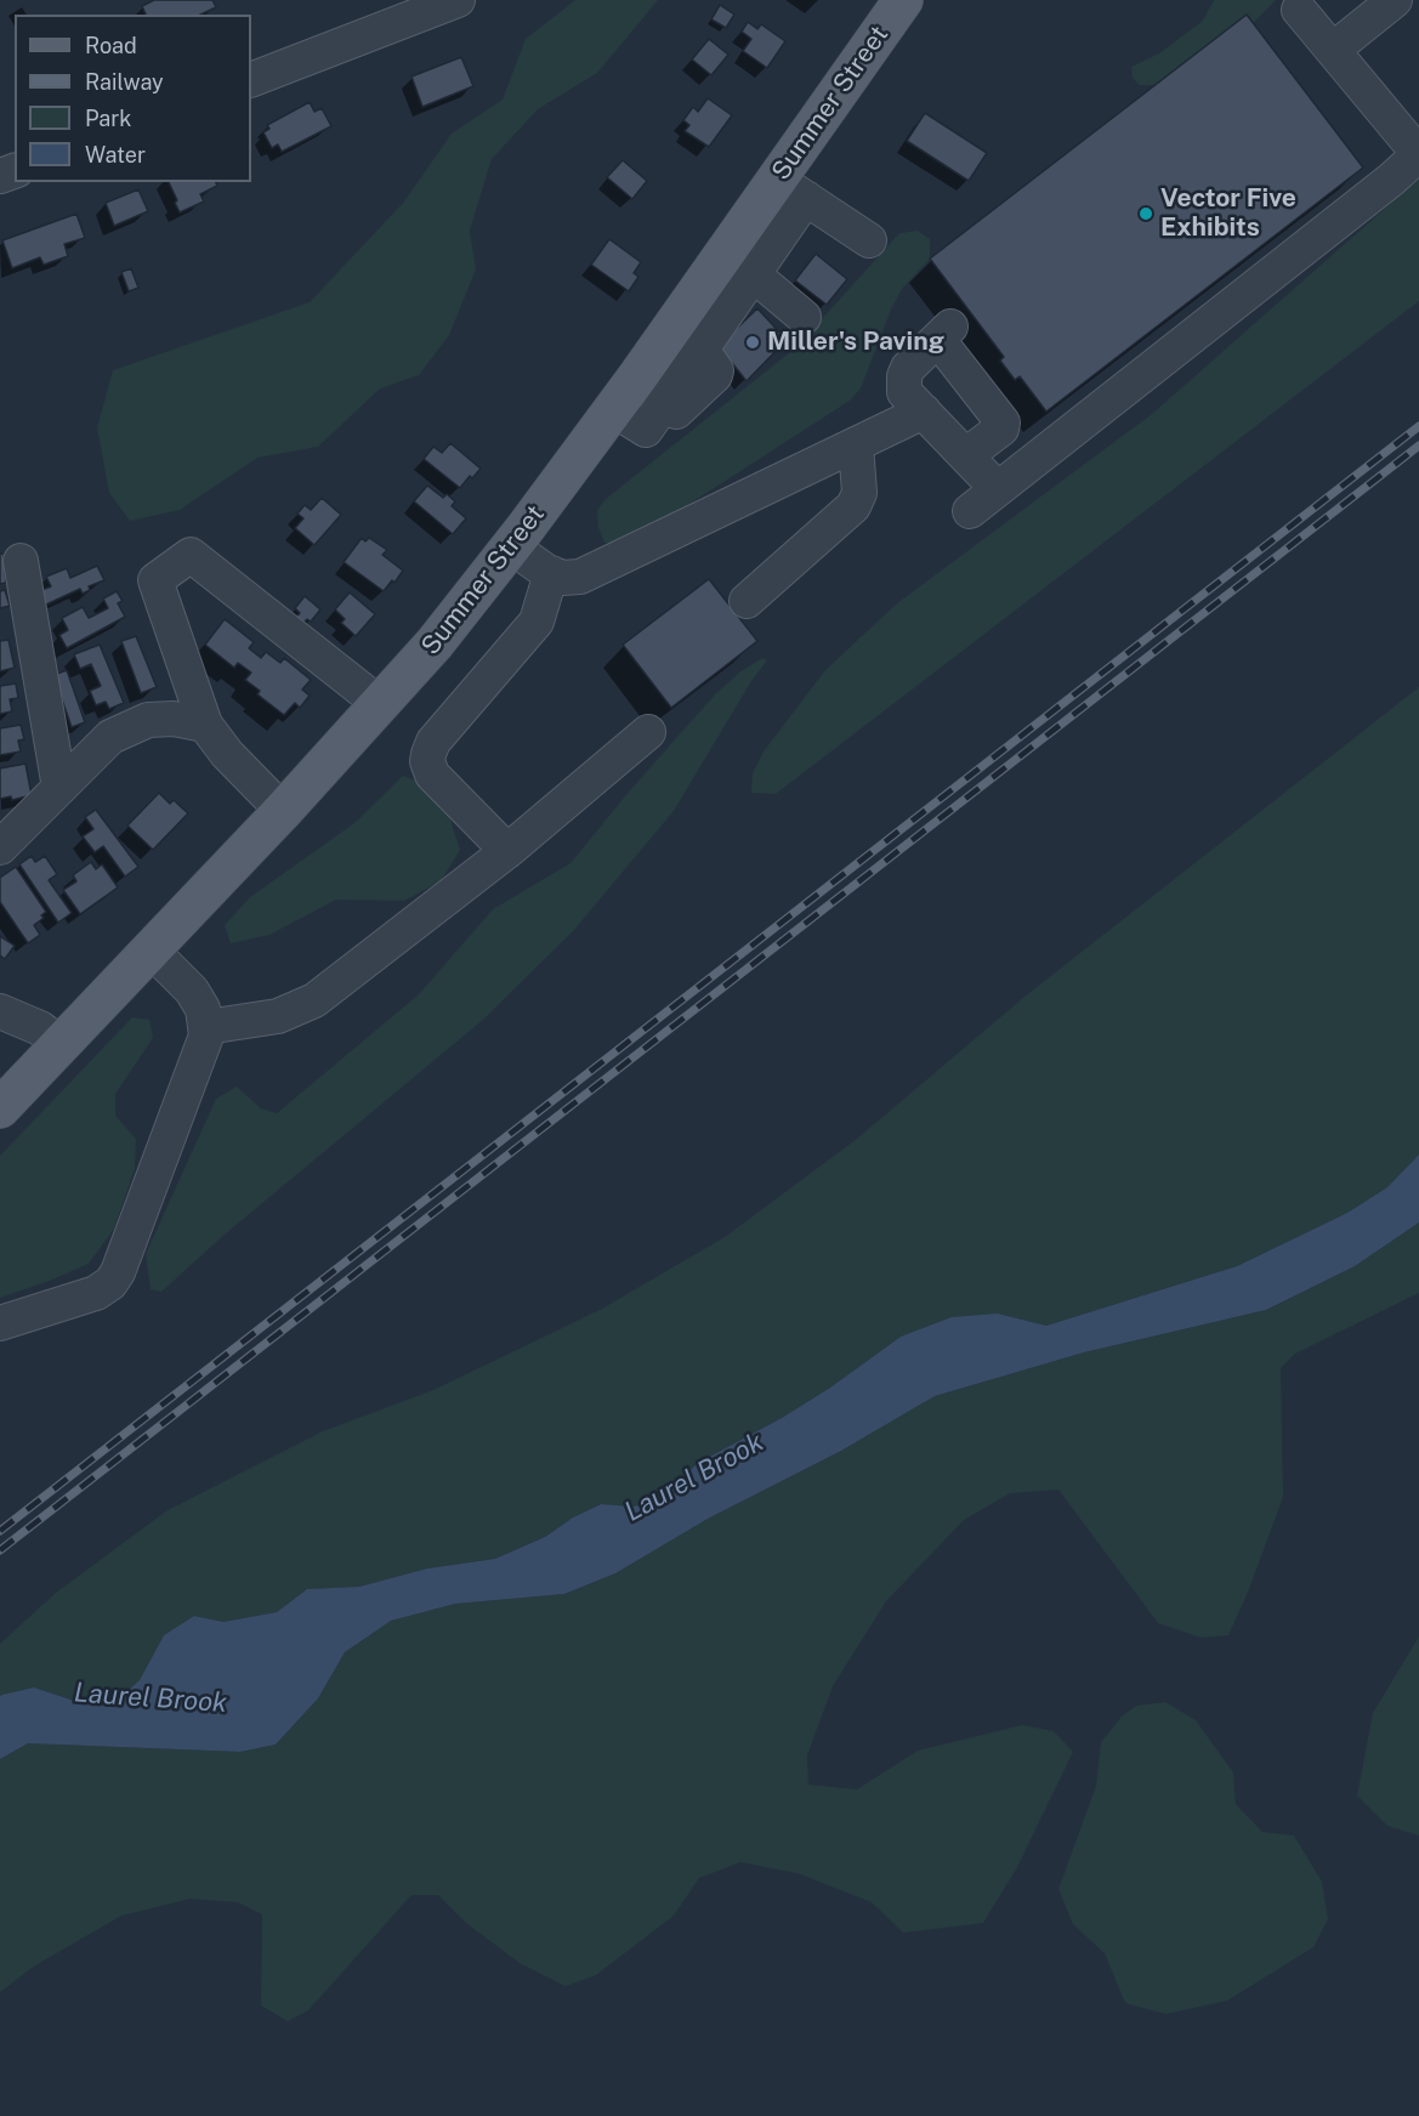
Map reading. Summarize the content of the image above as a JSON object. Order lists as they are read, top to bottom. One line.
{"streets":{"main road":["Summer Street"]},"water":["Laurel Brook"],"places":["Vector Five Exhibits","Miller's Paving"],"legend":["Road","Railway","Park","Water"]}
